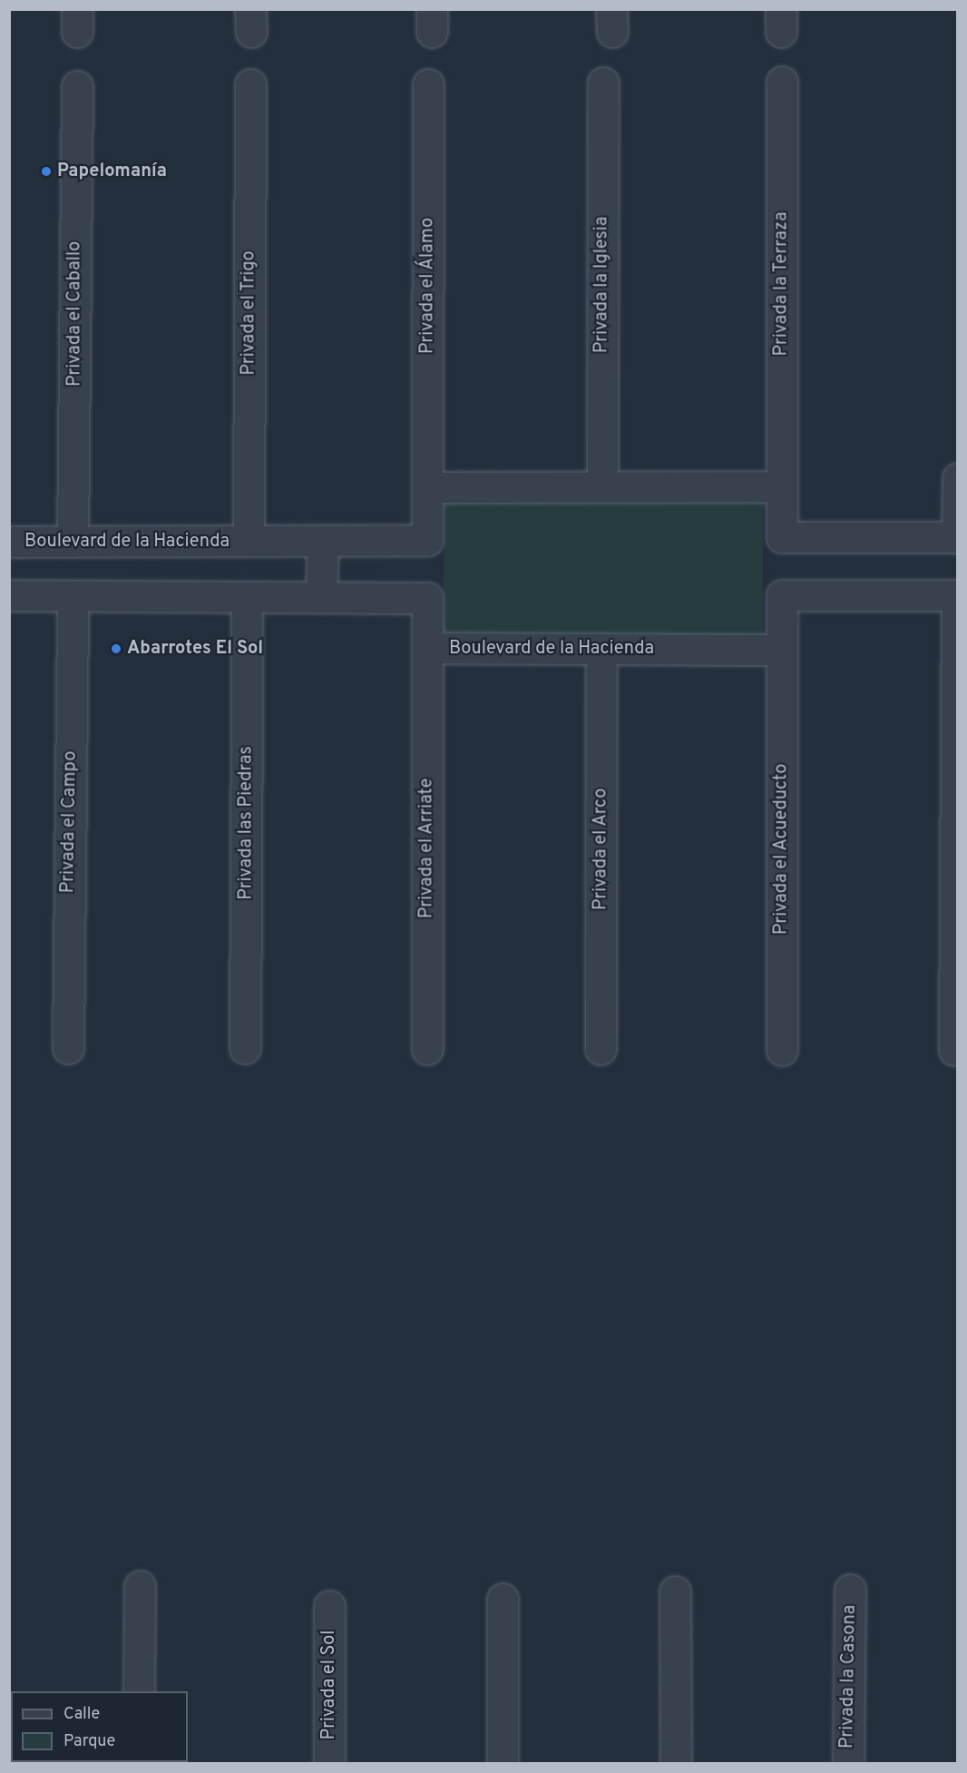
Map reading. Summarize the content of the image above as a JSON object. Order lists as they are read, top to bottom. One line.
{"streets":{"street":["Privada la Terraza","Privada la Iglesia","Privada el Álamo","Privada el Trigo","Privada el Caballo","Boulevard de la Hacienda","Privada el Campo","Privada las Piedras","Privada el Arriate","Privada el Arco","Privada el Acueducto","Privada la Casona","Privada el Sol"]},"crossings":[["Privada el Álamo","Boulevard de la Hacienda"],["Privada el Trigo","Boulevard de la Hacienda"],["Privada el Caballo","Boulevard de la Hacienda"],["Boulevard de la Hacienda","Privada el Campo"],["Boulevard de la Hacienda","Privada las Piedras"],["Boulevard de la Hacienda","Privada el Arriate"],["Boulevard de la Hacienda","Privada el Arco"],["Boulevard de la Hacienda","Privada el Acueducto"]],"places":["Papelomanía","Abarrotes El Sol"],"legend":["Calle","Parque"]}
